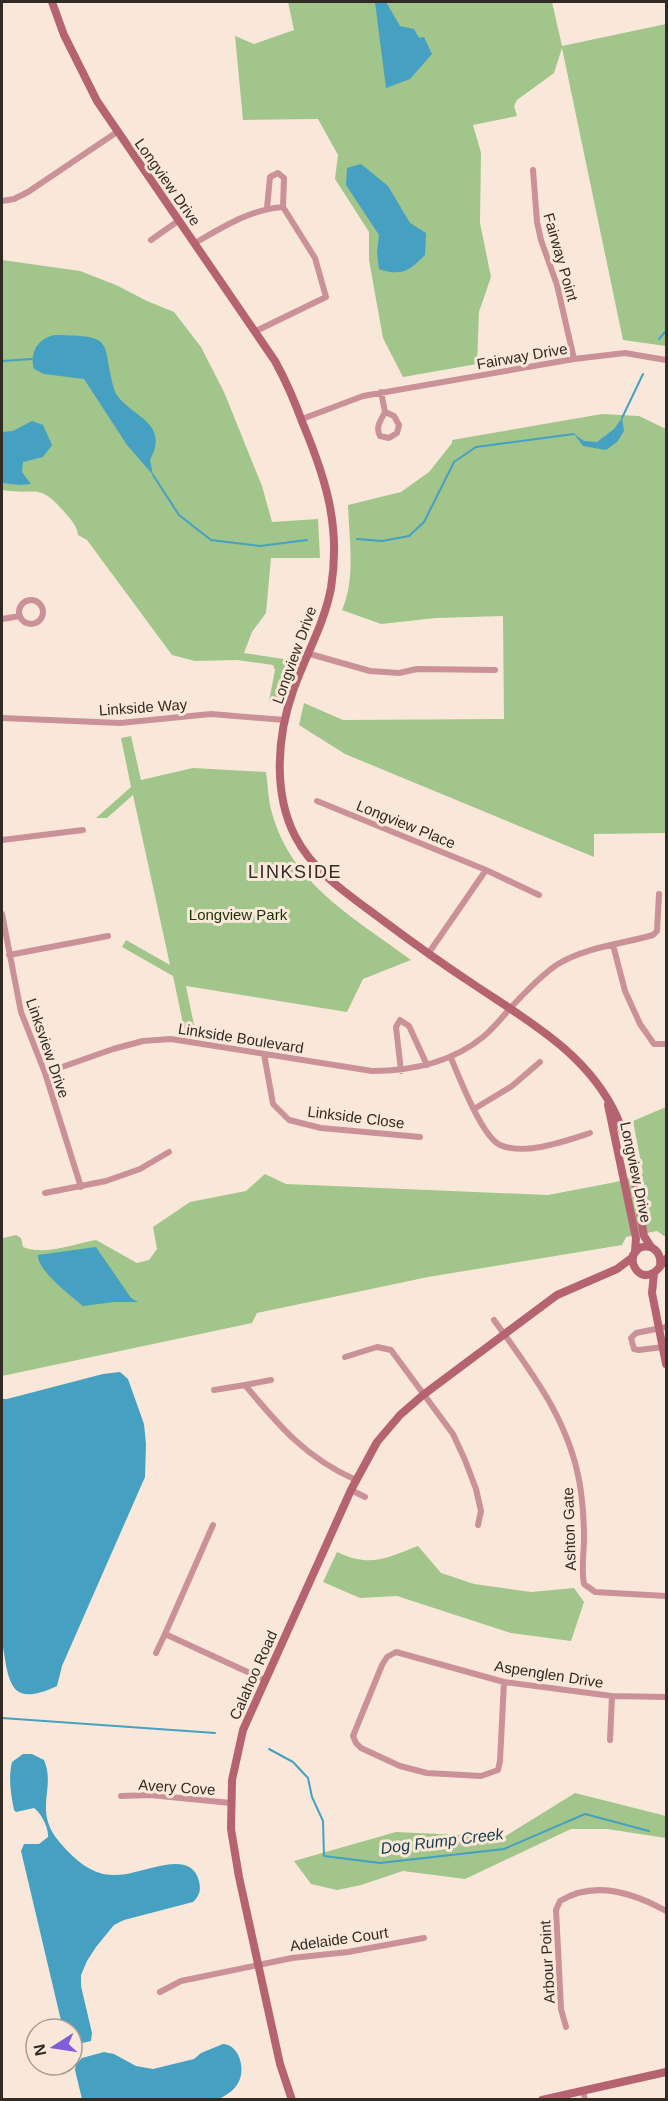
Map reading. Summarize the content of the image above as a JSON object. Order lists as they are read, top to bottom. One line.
{"streets":{"street":["Longview Drive","Fairway Point","Fairway Drive","Linkside Way","Longview Place","Linkside Boulevard","Linksview Drive","Linkside Close","Ashton Gate","Aspenglen Drive","Calahoo Road","Avery Cove","Adelaide Court","Arbour Point"]},"crossings":[["Longview Drive","Fairway Drive"],["Longview Drive","Linkside Way"],["Longview Drive","Linkside Boulevard"],["Longview Drive","Calahoo Road"],["Fairway Point","Fairway Drive"],["Linkside Boulevard","Linksview Drive"],["Linkside Boulevard","Linkside Close"],["Ashton Gate","Calahoo Road"],["Calahoo Road","Avery Cove"],["Calahoo Road","Adelaide Court"]],"districts":["LINKSIDE"],"water":["Dog Rump Creek"],"parks":["Longview Park"],"north":"left"}
